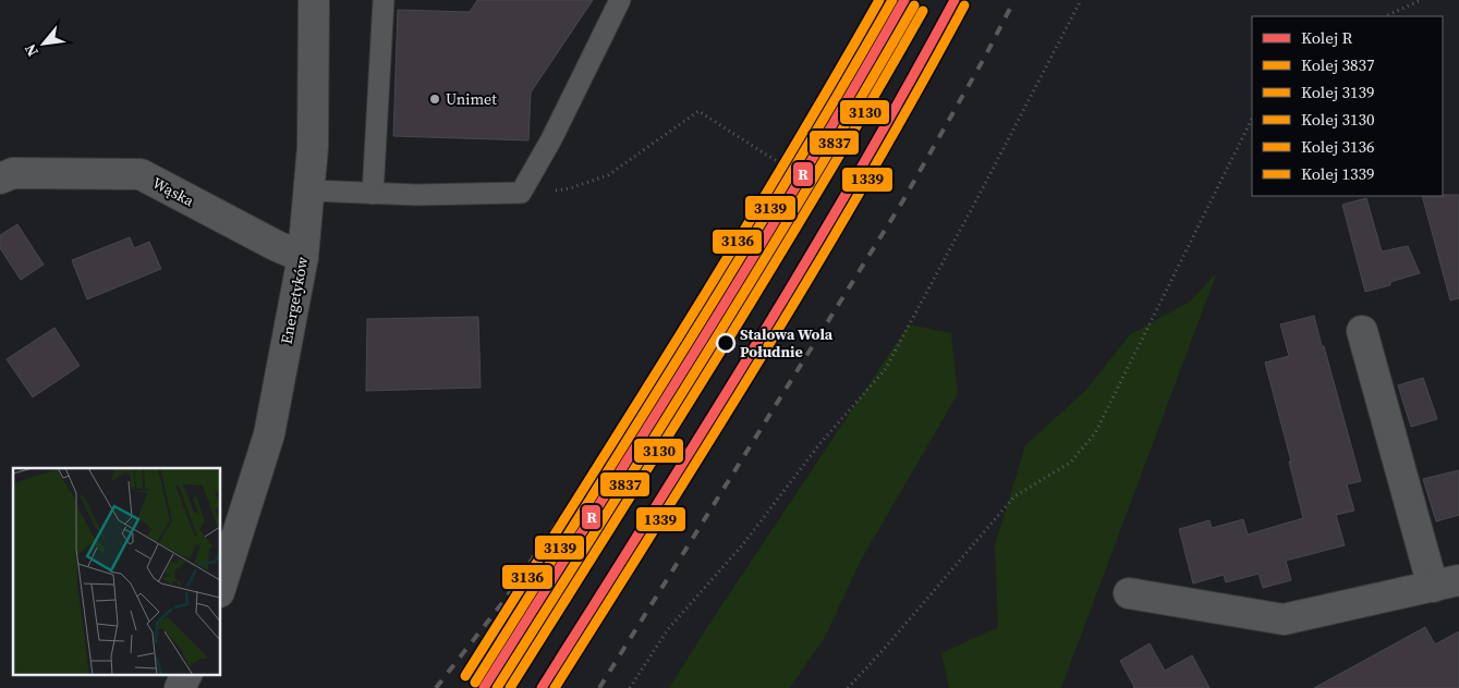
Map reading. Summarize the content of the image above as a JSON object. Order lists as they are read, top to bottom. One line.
{"streets":{"street":["Wąska","Energetyków"]},"crossings":[["Wąska","Energetyków"]],"places":["Unimet","Stalowa Wola Południe"],"lines":["rail line R","rail line 3139","rail line 3136","rail line 3837","rail line 1339","rail line 3130"],"legend":["Kolej R","Kolej 3837","Kolej 3139","Kolej 3130","Kolej 3136","Kolej 1339"],"north":"bottom left"}
